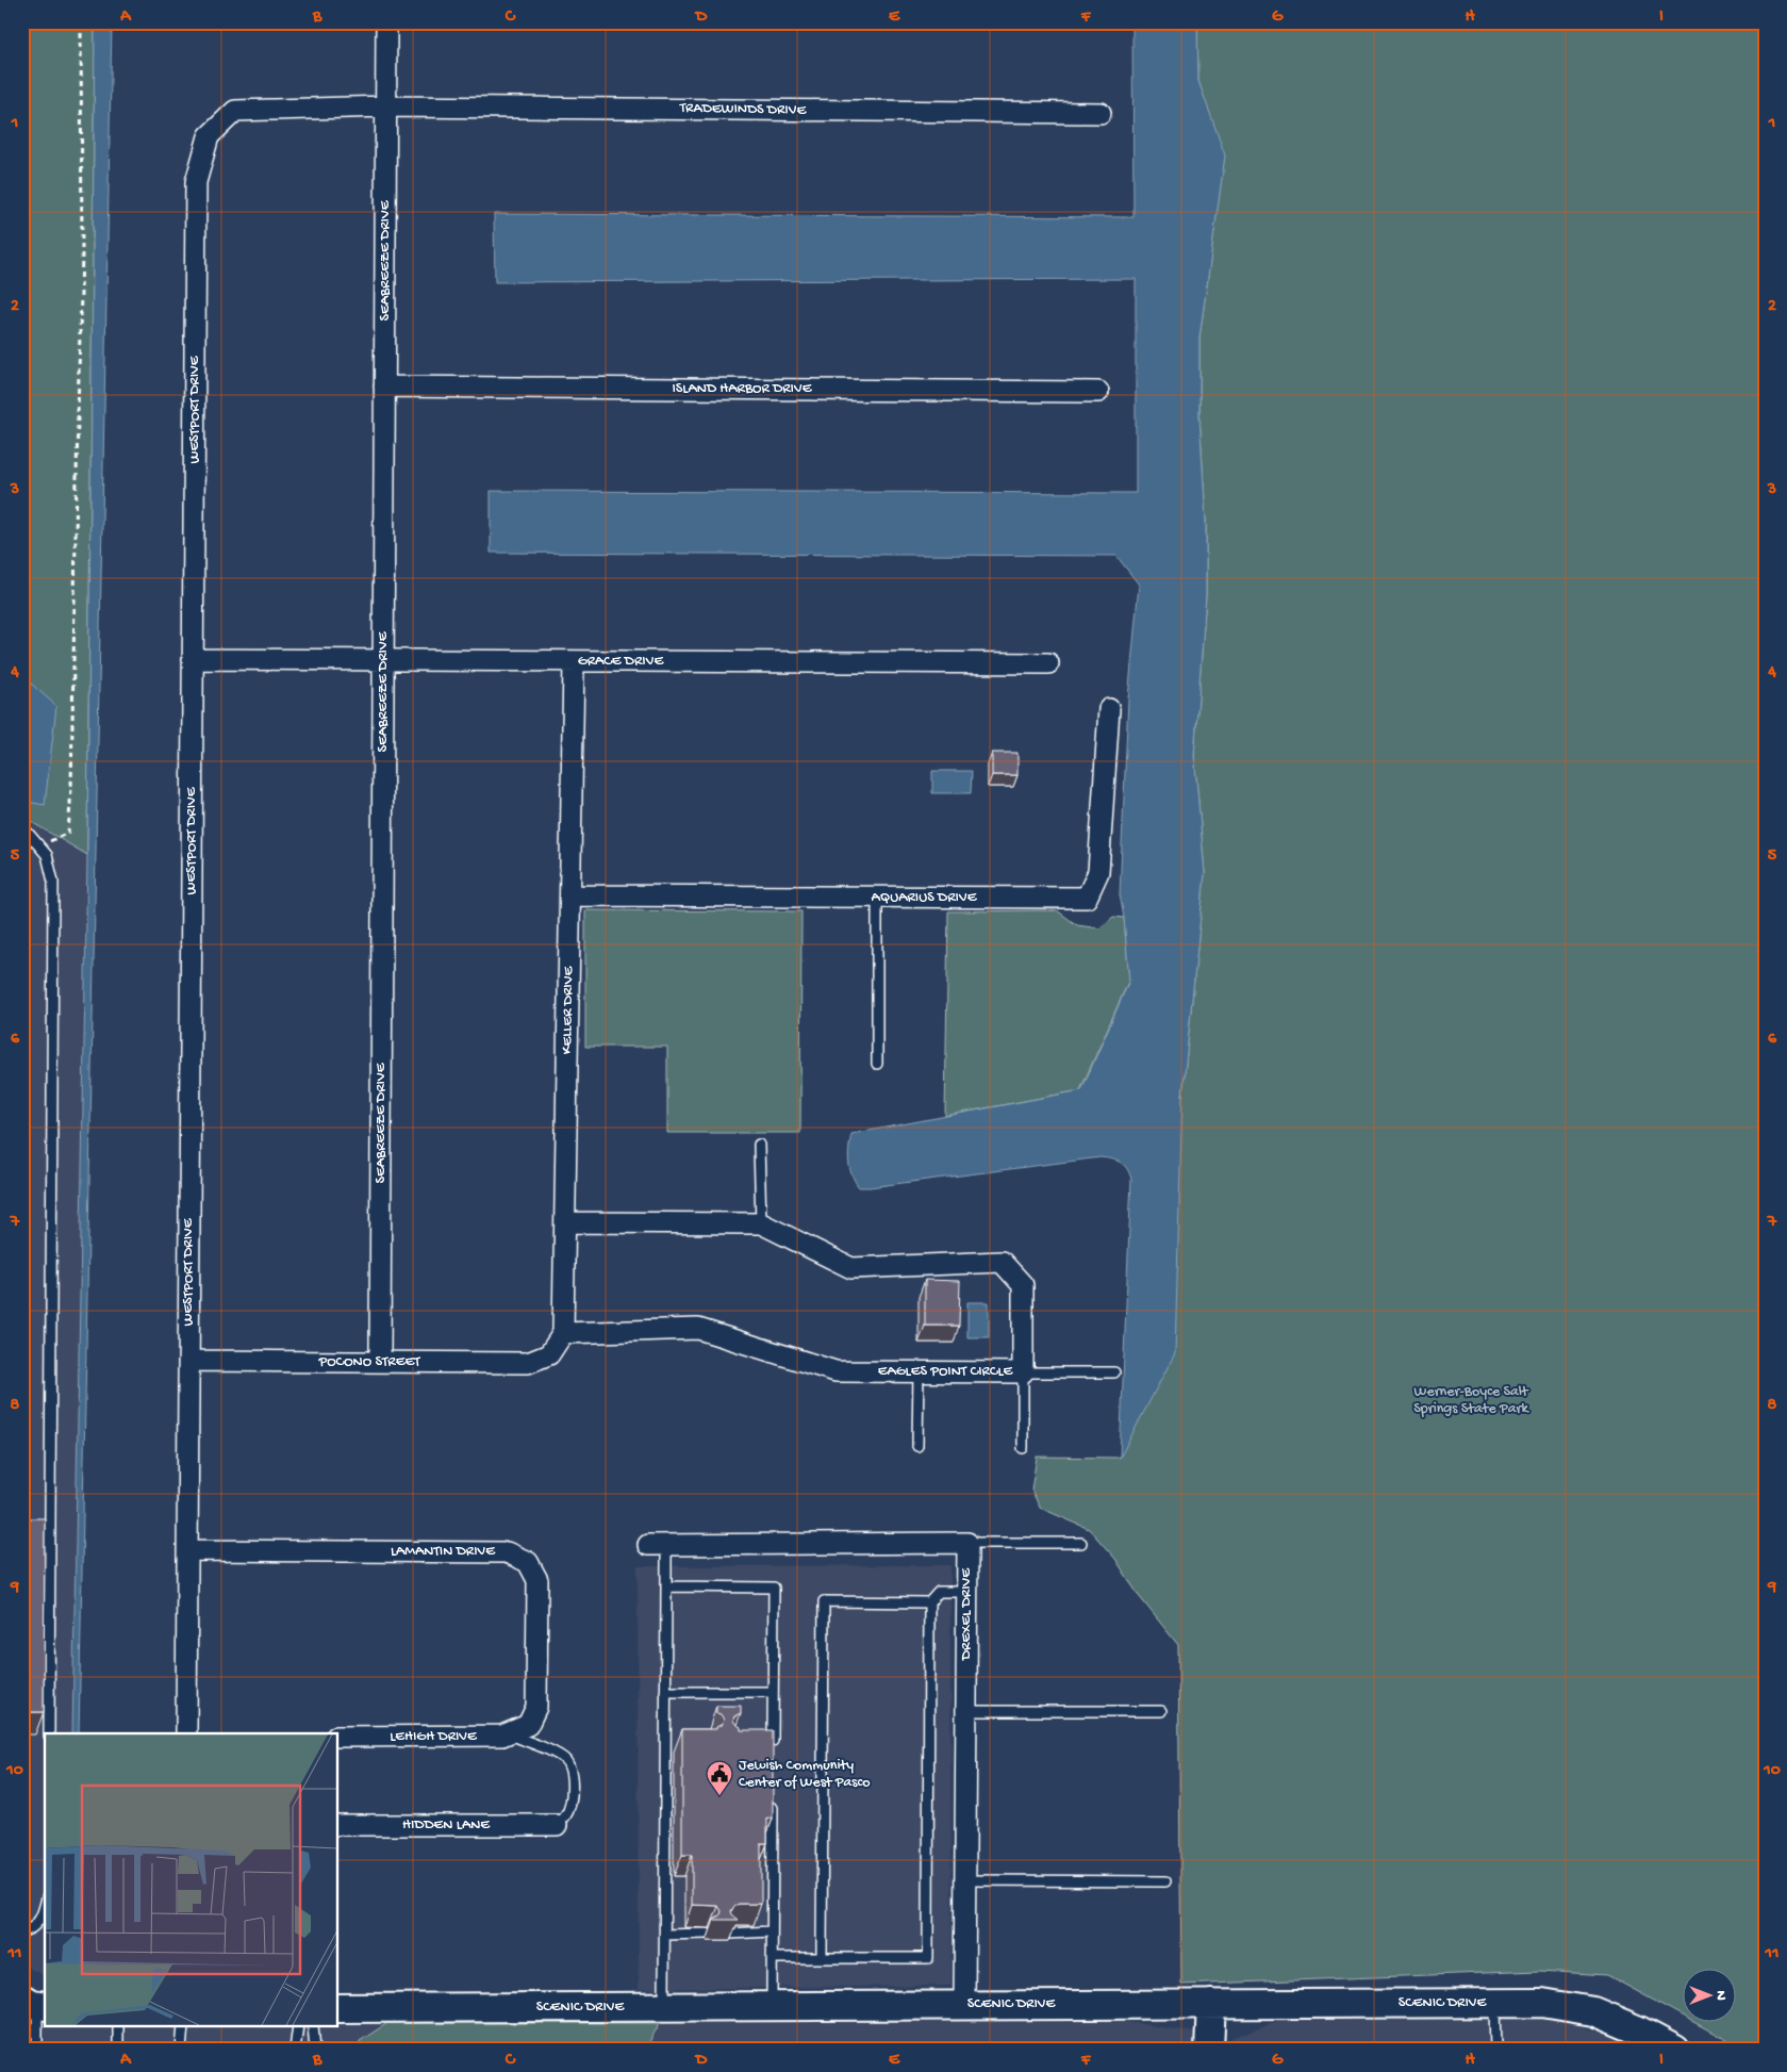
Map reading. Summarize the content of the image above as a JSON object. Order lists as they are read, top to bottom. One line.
{"streets":{"street":["TRADEWINDS DRIVE","SEABREEZE DRIVE","ISLAND HARBOR DRIVE","WESTPORT DRIVE","GRACE DRIVE","AQUARIUS DRIVE","KELLER DRIVE","POCONO STREET","EAGLES POINT CIRCLE","LAMANTIN DRIVE","DREXEL DRIVE","LEHIGH DRIVE","HIDDEN LANE","SCENIC DRIVE"]},"crossings":[["TRADEWINDS DRIVE","SEABREEZE DRIVE"],["TRADEWINDS DRIVE","WESTPORT DRIVE"],["SEABREEZE DRIVE","ISLAND HARBOR DRIVE"],["SEABREEZE DRIVE","WESTPORT DRIVE"],["SEABREEZE DRIVE","GRACE DRIVE"],["SEABREEZE DRIVE","POCONO STREET"],["WESTPORT DRIVE","GRACE DRIVE"],["WESTPORT DRIVE","POCONO STREET"],["WESTPORT DRIVE","LAMANTIN DRIVE"],["GRACE DRIVE","KELLER DRIVE"],["AQUARIUS DRIVE","KELLER DRIVE"],["KELLER DRIVE","POCONO STREET"],["KELLER DRIVE","EAGLES POINT CIRCLE"],["POCONO STREET","EAGLES POINT CIRCLE"],["LAMANTIN DRIVE","LEHIGH DRIVE"],["DREXEL DRIVE","SCENIC DRIVE"]],"parks":["Werner-Boyce Salt Springs State Park"],"places":{"public building":["Jewish Community Center of West Pasco"]},"north":"right","grid":{"columns":["A","B","C","D","E","F","G","H","I"],"rows":["1","2","3","4","5","6","7","8","9","10","11"]}}
